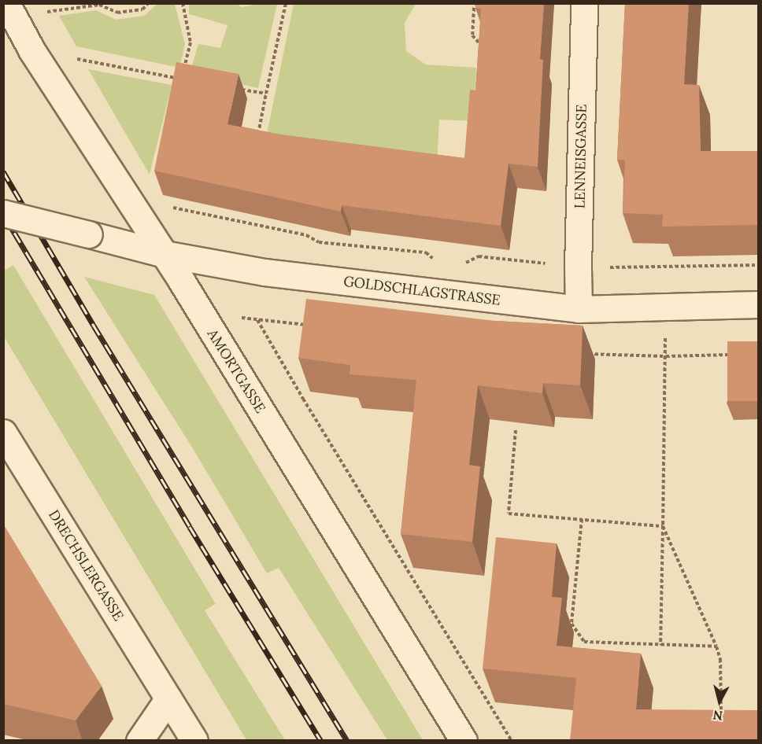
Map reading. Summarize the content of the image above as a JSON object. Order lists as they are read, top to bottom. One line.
{"streets":{"street":["LENNEISGASSE","GOLDSCHLAGSTRASSE","AMORTGASSE","DRECHSLERGASSE"]},"crossings":[["LENNEISGASSE","GOLDSCHLAGSTRASSE"],["GOLDSCHLAGSTRASSE","AMORTGASSE"]],"north":"bottom"}
